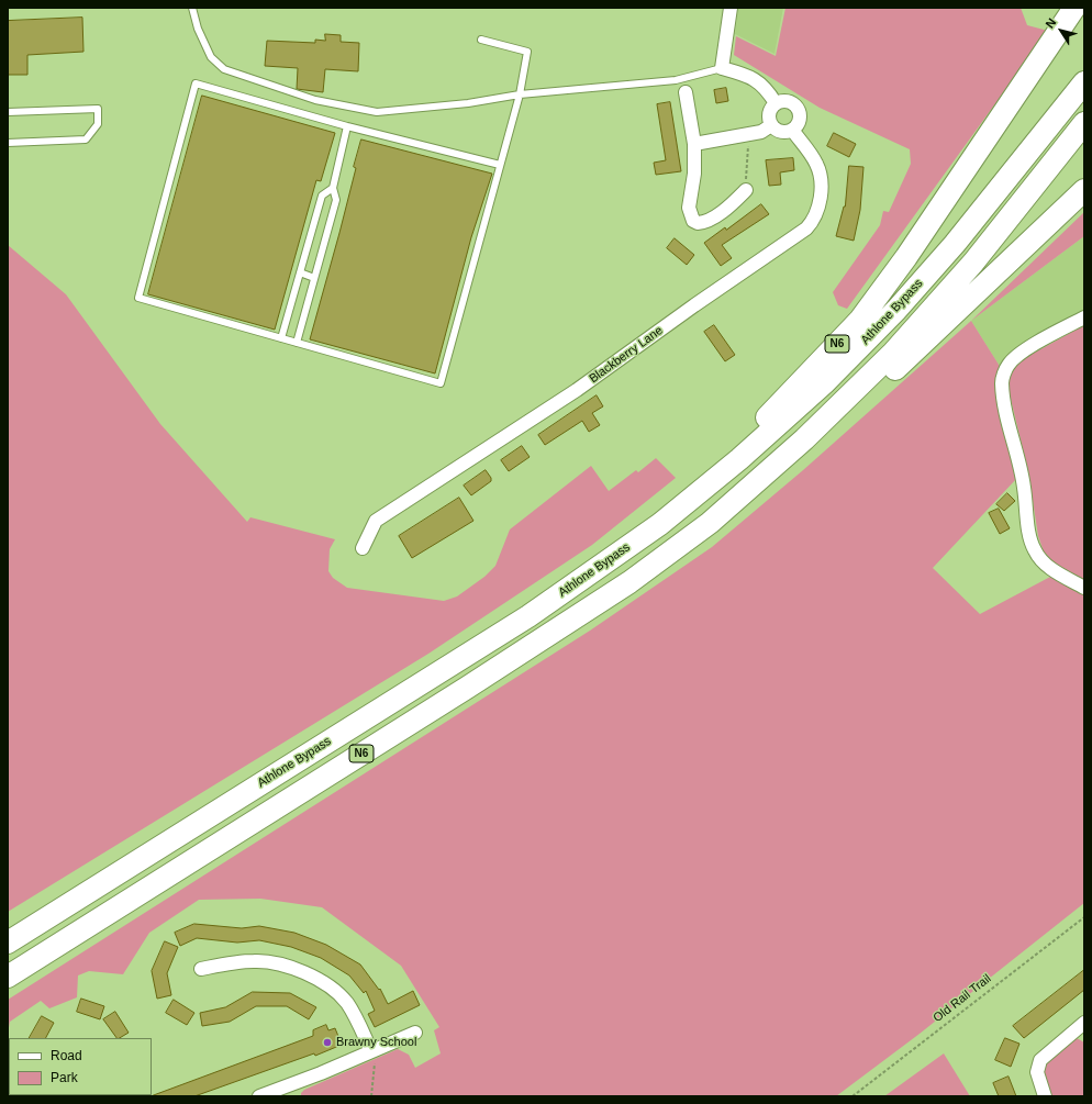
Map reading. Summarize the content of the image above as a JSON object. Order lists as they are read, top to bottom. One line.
{"streets":{"highway":["Athlone Bypass","N6"],"street":["Blackberry Lane"],"path":["Old Rail Trail"]},"crossings":[["Athlone Bypass","N6"]],"places":["Brawny School"],"legend":["Road","Park"],"north":"top left"}
